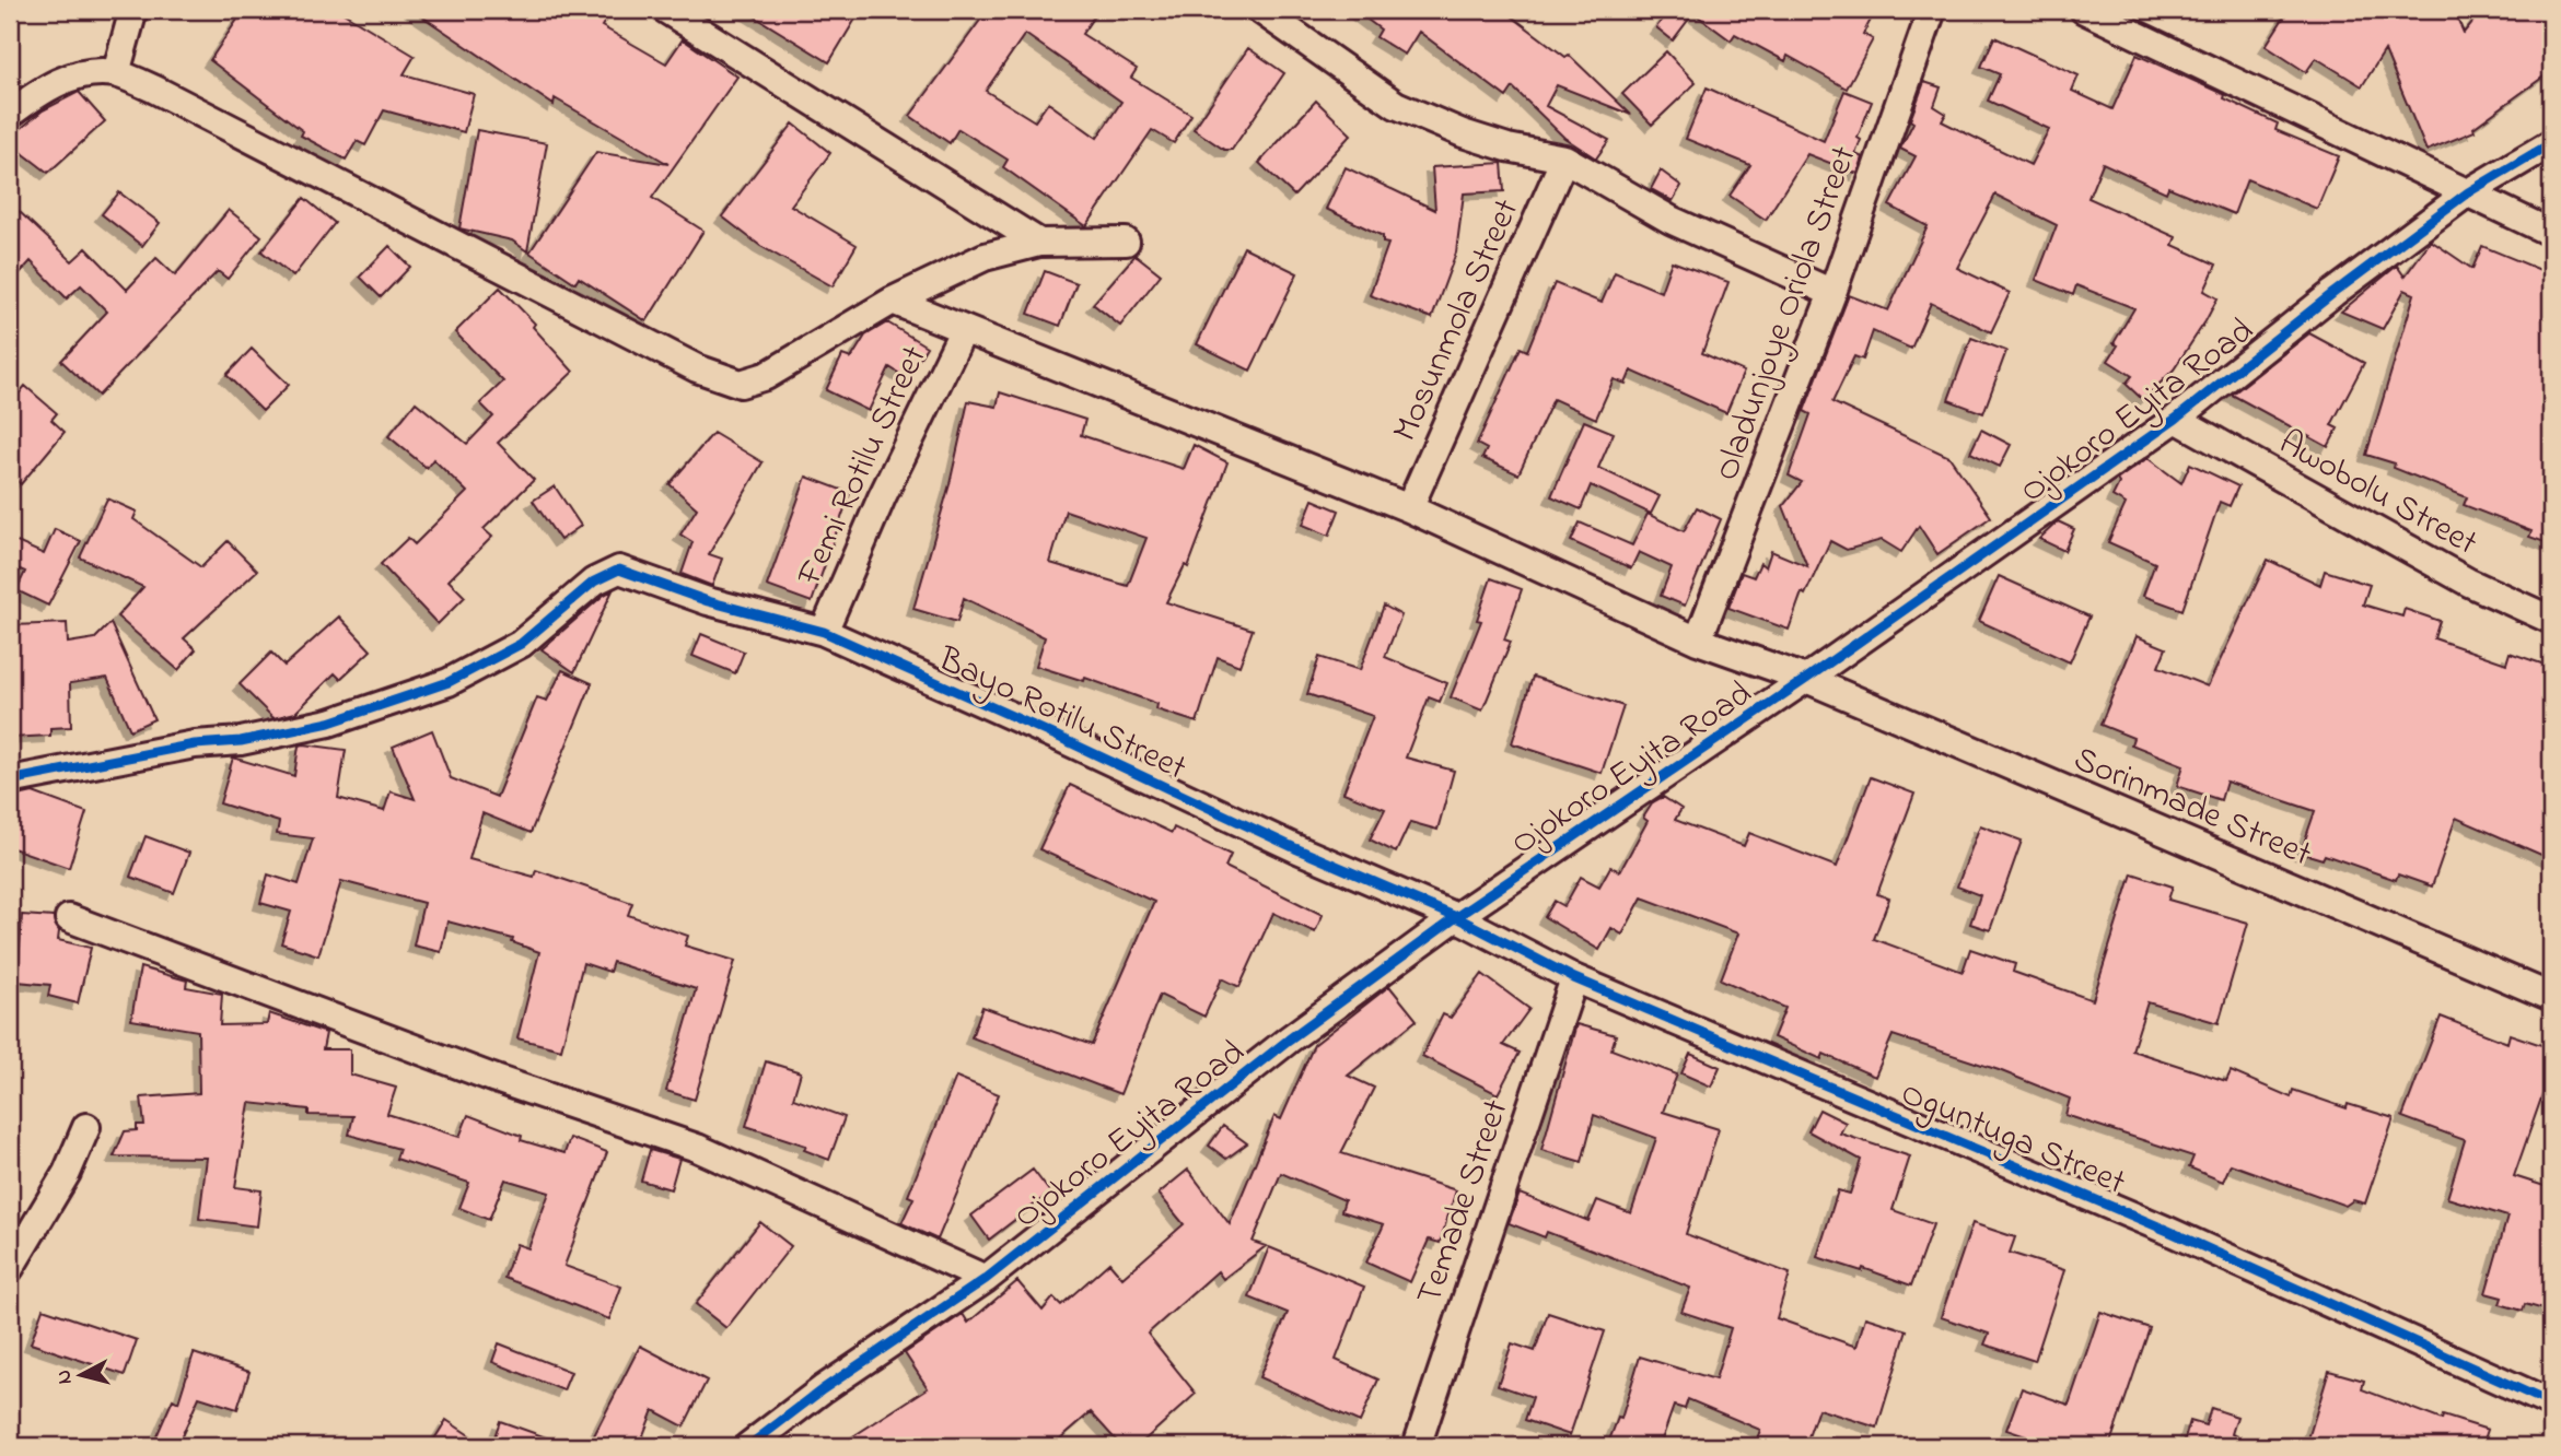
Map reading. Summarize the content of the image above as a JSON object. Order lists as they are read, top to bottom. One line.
{"streets":{"street":["Oladunjoye Oriola Street","Mosunmola Street","Ojokoro Eyita Road","Femi Rotilu Street","Awobolu Street","Bayo Rotilu Street","Sorinmade Street","Oguntuga Street","Temade Street"]},"crossings":[["Oladunjoye Oriola Street","Sorinmade Street"],["Mosunmola Street","Sorinmade Street"],["Ojokoro Eyita Road","Awobolu Street"],["Ojokoro Eyita Road","Bayo Rotilu Street"],["Ojokoro Eyita Road","Sorinmade Street"],["Ojokoro Eyita Road","Oguntuga Street"],["Femi Rotilu Street","Bayo Rotilu Street"],["Femi Rotilu Street","Sorinmade Street"],["Bayo Rotilu Street","Oguntuga Street"],["Oguntuga Street","Temade Street"]],"north":"left"}
